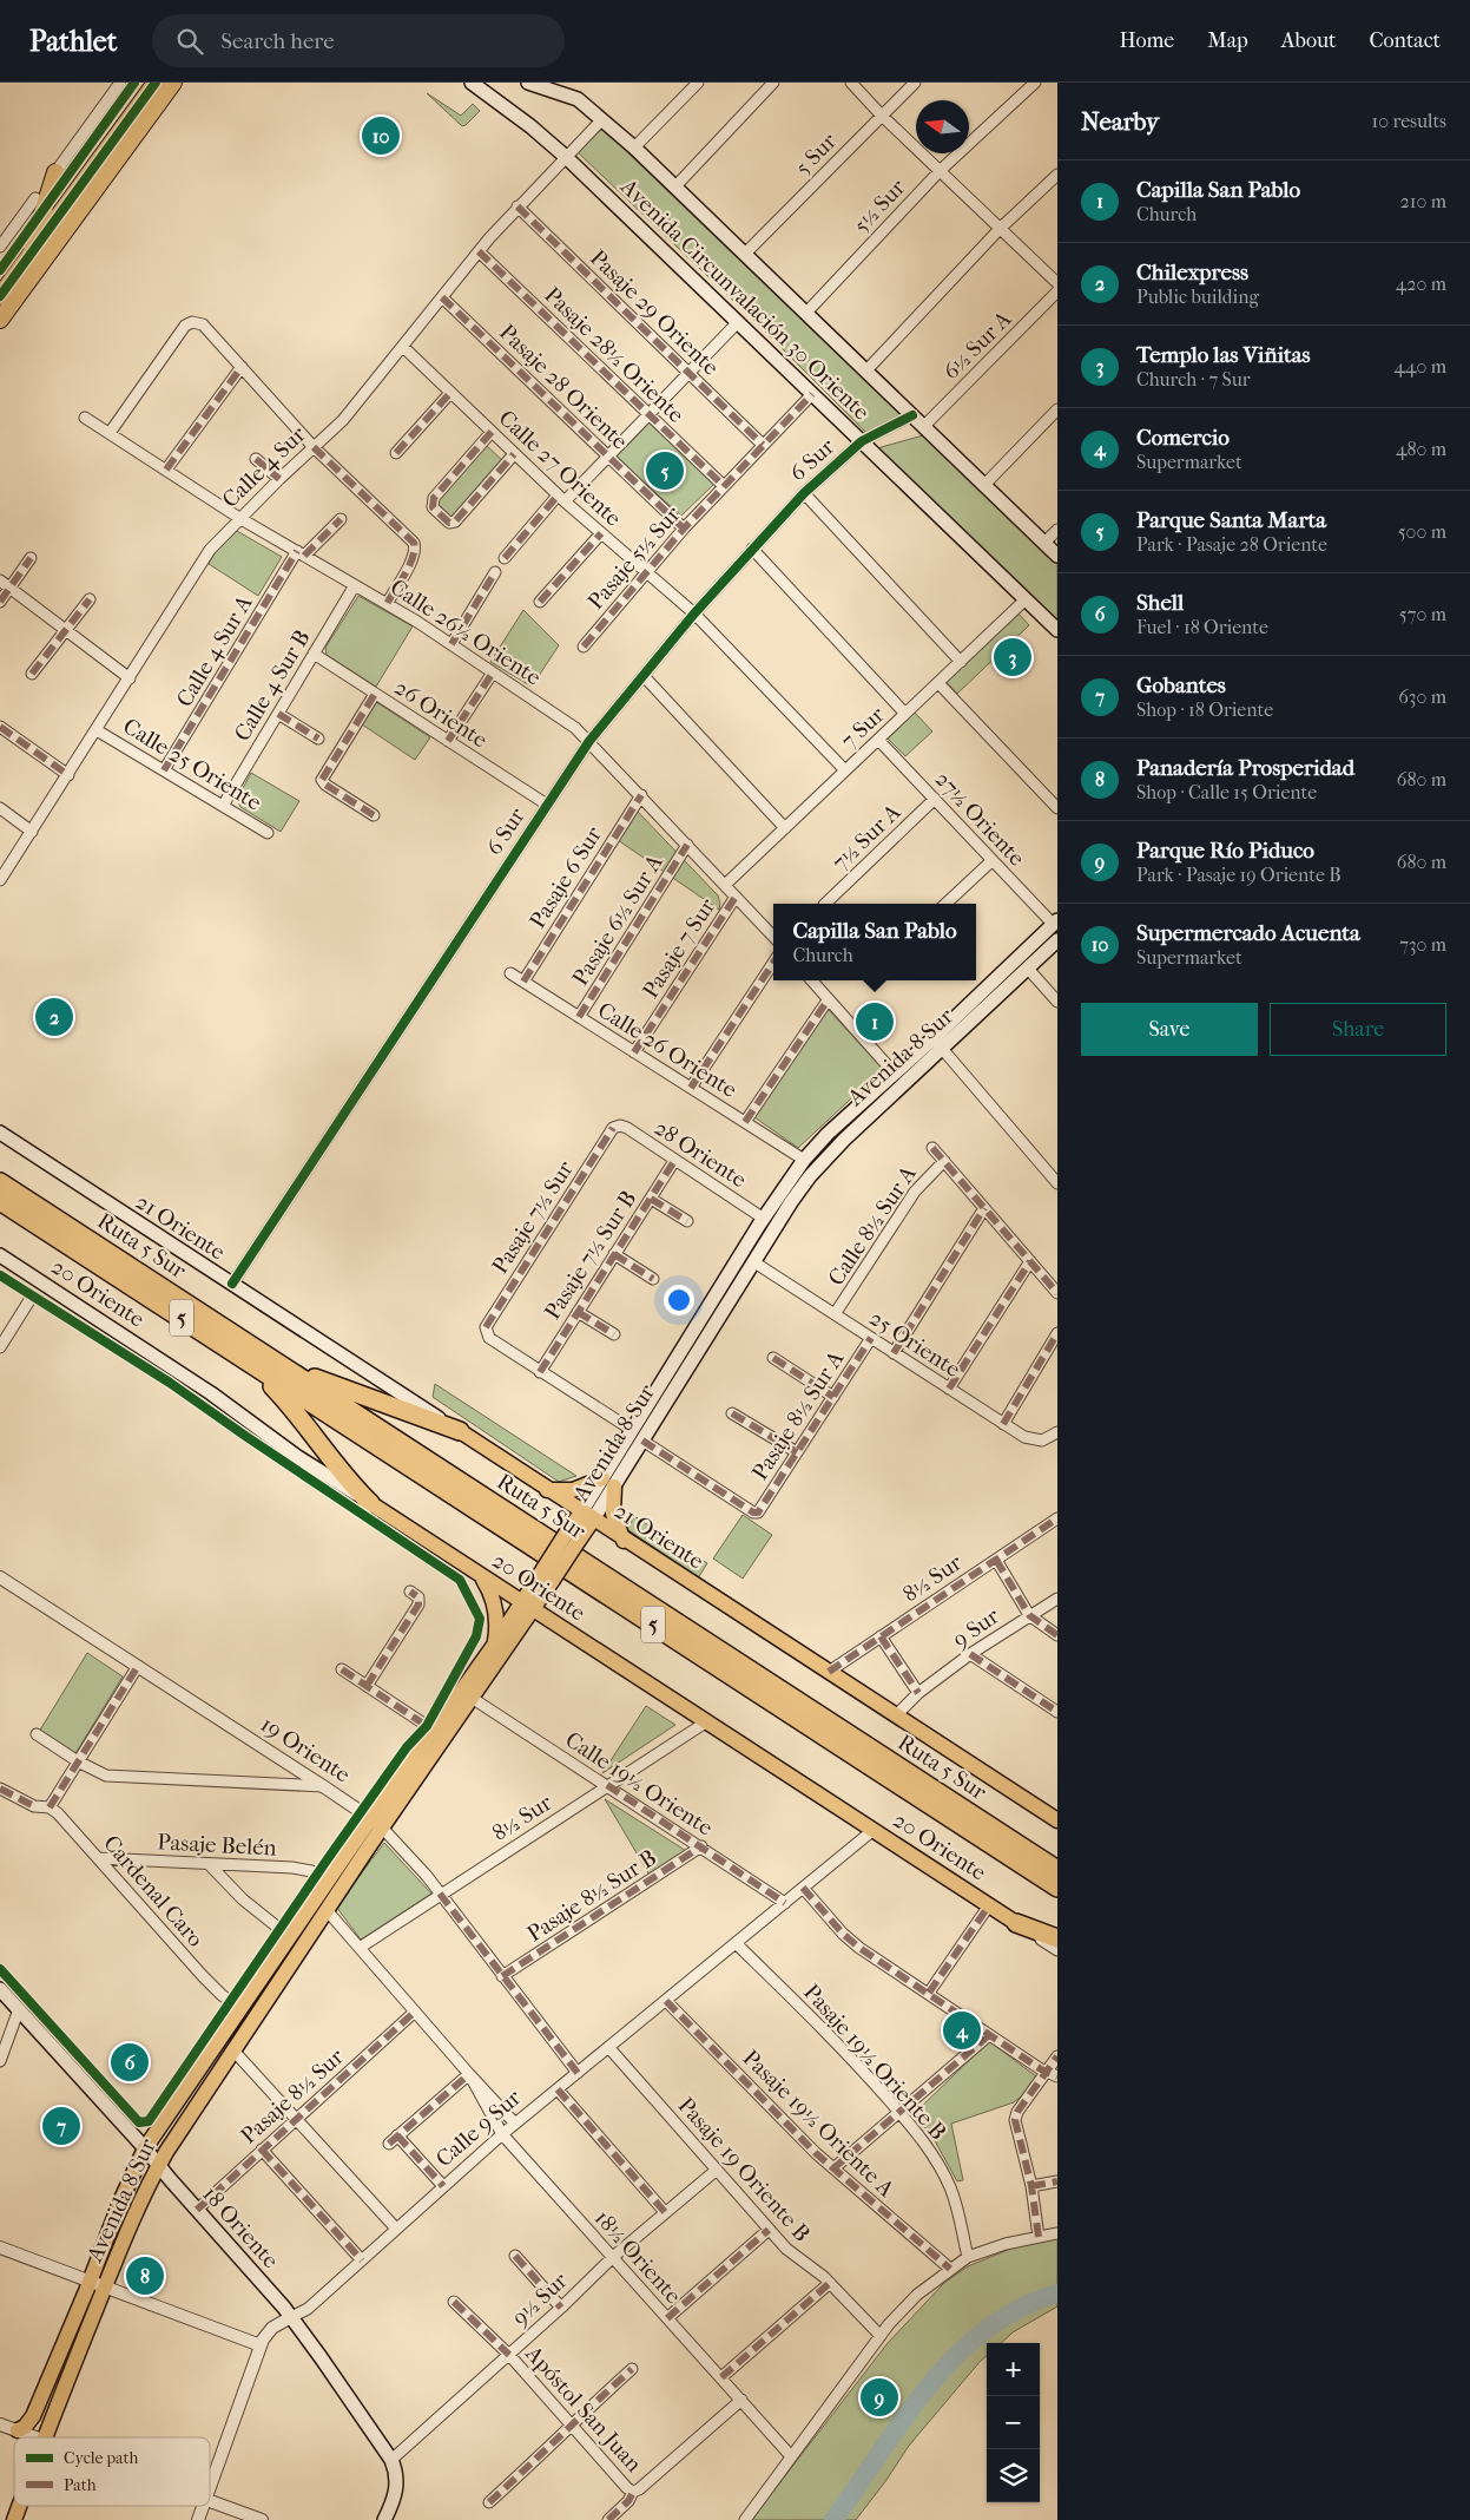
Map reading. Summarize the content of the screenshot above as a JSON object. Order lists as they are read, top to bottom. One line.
{"streets":{"highway":["Ruta 5 Sur","5"],"main road":["Avenida Circunvalación 30 Oriente","Avenida 8 Sur","21 Oriente","20 Oriente","18 Oriente"],"street":["5 Sur","5½ Sur","Pasaje 29 Oriente","6½ Sur A","Pasaje 28½ Oriente","Pasaje 28 Oriente","6 Sur","Calle 4 Sur","Calle 27 Oriente","Pasaje 5½ Sur","Calle 26½ Oriente","Calle 4 Sur A","Calle 4 Sur B","26 Oriente","7 Sur","Calle 25 Oriente","27½ Oriente","7½ Sur A","Pasaje 6 Sur","Pasaje 6½ Sur A","Pasaje 7 Sur","Calle 26 Oriente","28 Oriente","Pasaje 7½ Sur","Calle 8½ Sur A","Pasaje 7½ Sur B","25 Oriente","Pasaje 8½ Sur A","8½ Sur","9 Sur","19 Oriente","Calle 19½ Oriente","Pasaje Belén","Cardenal Caro","Pasaje 8½ Sur B","Pasaje 19½ Oriente B","Pasaje 8½ Sur","Pasaje 19½ Oriente A","Calle 9 Sur","Pasaje 19 Oriente B","18½ Oriente","9½ Sur","Apóstol San Juan"]},"crossings":[["5 Sur","Avenida Circunvalación 30 Oriente"],["5½ Sur","Avenida Circunvalación 30 Oriente"],["Avenida Circunvalación 30 Oriente","6½ Sur A"],["Avenida Circunvalación 30 Oriente","6 Sur"],["Avenida Circunvalación 30 Oriente","Calle 4 Sur"],["Avenida Circunvalación 30 Oriente","Pasaje 5½ Sur"],["Avenida Circunvalación 30 Oriente","7 Sur"],["Pasaje 29 Oriente","Calle 4 Sur"],["Pasaje 29 Oriente","Pasaje 5½ Sur"],["Pasaje 28½ Oriente","Calle 4 Sur"],["Pasaje 28½ Oriente","Pasaje 5½ Sur"],["Pasaje 28 Oriente","Calle 4 Sur"],["Pasaje 28 Oriente","Pasaje 5½ Sur"],["6 Sur","Calle 27 Oriente"],["6 Sur","Calle 26½ Oriente"],["6 Sur","26 Oriente"],["6 Sur","21 Oriente"],["Calle 4 Sur","Calle 27 Oriente"],["Calle 4 Sur","Calle 26½ Oriente"],["Calle 4 Sur","Calle 25 Oriente"],["Calle 27 Oriente","Pasaje 5½ Sur"],["Calle 27 Oriente","7 Sur"],["Calle 26½ Oriente","Calle 4 Sur A"],["Calle 26½ Oriente","Calle 4 Sur B"],["Calle 26½ Oriente","7 Sur"],["Calle 26½ Oriente","Pasaje 6 Sur"],["Calle 26½ Oriente","Pasaje 6½ Sur A"],["Calle 26½ Oriente","Pasaje 7 Sur"],["Calle 4 Sur A","Calle 25 Oriente"],["Calle 4 Sur B","26 Oriente"],["Calle 4 Sur B","Calle 25 Oriente"],["7 Sur","27½ Oriente"],["27½ Oriente","7½ Sur A"],["27½ Oriente","Avenida 8 Sur"],["Pasaje 6 Sur","Calle 26 Oriente"],["Pasaje 6½ Sur A","Calle 26 Oriente"],["Pasaje 7 Sur","Calle 26 Oriente"],["Calle 26 Oriente","Avenida 8 Sur"],["Avenida 8 Sur","28 Oriente"],["Avenida 8 Sur","21 Oriente"],["Avenida 8 Sur","20 Oriente"],["Avenida 8 Sur","25 Oriente"],["Avenida 8 Sur","Pasaje 8½ Sur A"],["Avenida 8 Sur","19 Oriente"],["Avenida 8 Sur","Calle 19½ Oriente"],["Avenida 8 Sur","Pasaje Belén"],["Avenida 8 Sur","Cardenal Caro"],["Avenida 8 Sur","18 Oriente"],["Avenida 8 Sur","18½ Oriente"],["28 Oriente","Pasaje 7½ Sur"],["28 Oriente","Pasaje 7½ Sur B"],["Pasaje 7½ Sur","Pasaje 7½ Sur B"],["Calle 8½ Sur A","25 Oriente"],["21 Oriente","8½ Sur"],["21 Oriente","9 Sur"],["20 Oriente","8½ Sur"],["20 Oriente","Calle 9 Sur"],["25 Oriente","Pasaje 8½ Sur A"],["8½ Sur","19 Oriente"],["8½ Sur","Calle 19½ Oriente"],["8½ Sur","18½ Oriente"],["19 Oriente","Pasaje 8½ Sur B"],["19 Oriente","Calle 9 Sur"],["Calle 19½ Oriente","Pasaje 8½ Sur B"],["Calle 19½ Oriente","Calle 9 Sur"],["Pasaje Belén","Cardenal Caro"],["Pasaje 19½ Oriente B","Calle 9 Sur"],["Pasaje 8½ Sur","18 Oriente"],["Pasaje 8½ Sur","18½ Oriente"],["Pasaje 19½ Oriente A","Calle 9 Sur"],["Calle 9 Sur","Pasaje 19 Oriente B"],["Calle 9 Sur","18 Oriente"],["Calle 9 Sur","18½ Oriente"],["Pasaje 19 Oriente B","9½ Sur"],["18 Oriente","9½ Sur"],["18½ Oriente","9½ Sur"],["9½ Sur","Apóstol San Juan"]],"legend":["Cycle path","Path"],"north":"left","page":{"header":"Pathlet","search":"Search here","nav":["Home","Map","About","Contact"],"heading":["Nearby","10 results"],"pins":["10","5","3","2","1","4","6","7","8","9"],"list":[{"mark":"1","name":"Capilla San Pablo","note":"Church","value":"210 m"},{"mark":"2","name":"Chilexpress","note":"Public building","value":"420 m"},{"mark":"3","name":"Templo las Viñitas","note":"Church · 7 Sur","value":"440 m"},{"mark":"4","name":"Comercio","note":"Supermarket","value":"480 m"},{"mark":"5","name":"Parque Santa Marta","note":"Park · Pasaje 28 Oriente","value":"500 m"},{"mark":"6","name":"Shell","note":"Fuel · 18 Oriente","value":"570 m"},{"mark":"7","name":"Gobantes","note":"Shop · 18 Oriente","value":"630 m"},{"mark":"8","name":"Panadería Prosperidad","note":"Shop · Calle 15 Oriente","value":"680 m"},{"mark":"9","name":"Parque Río Piduco","note":"Park · Pasaje 19 Oriente B","value":"680 m"},{"mark":"10","name":"Supermercado Acuenta","note":"Supermarket","value":"730 m"}],"popup":["Capilla San Pablo","Church"],"buttons":["Save","Share"],"map_buttons":["+","−"]}}
